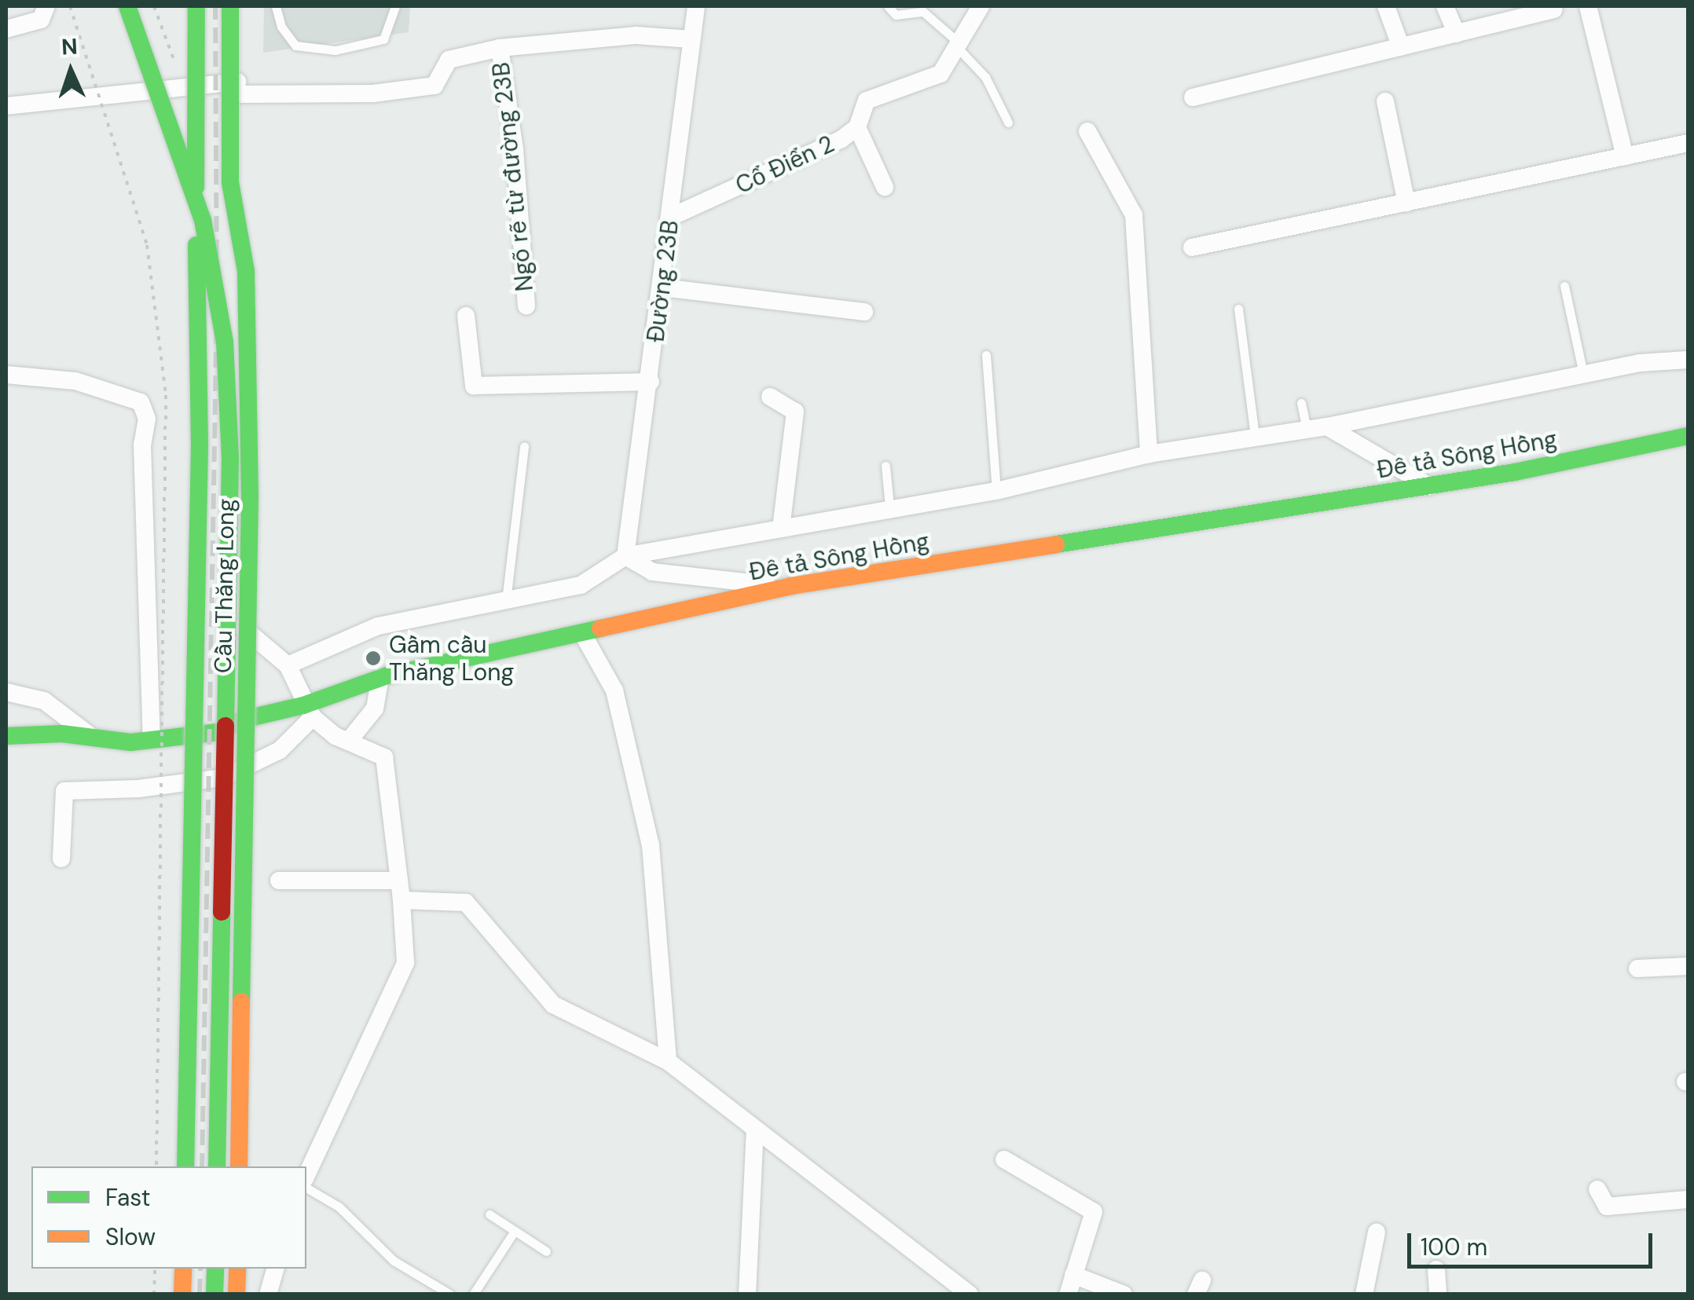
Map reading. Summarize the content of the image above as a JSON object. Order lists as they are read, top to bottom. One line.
{"streets":{"main road":["Đê tả Sông Hồng","Cầu Thăng Long"],"street":["Cổ Điển 2","Ngõ rẽ từ đường 23B","Đường 23B"]},"crossings":[["Cổ Điển 2","Đường 23B"],["Ngõ rẽ từ đường 23B","Đường 23B"]],"places":["Gầm cầu Thăng Long"],"legend":["Fast","Slow"],"scale_bar":"100 m","north":"top"}
